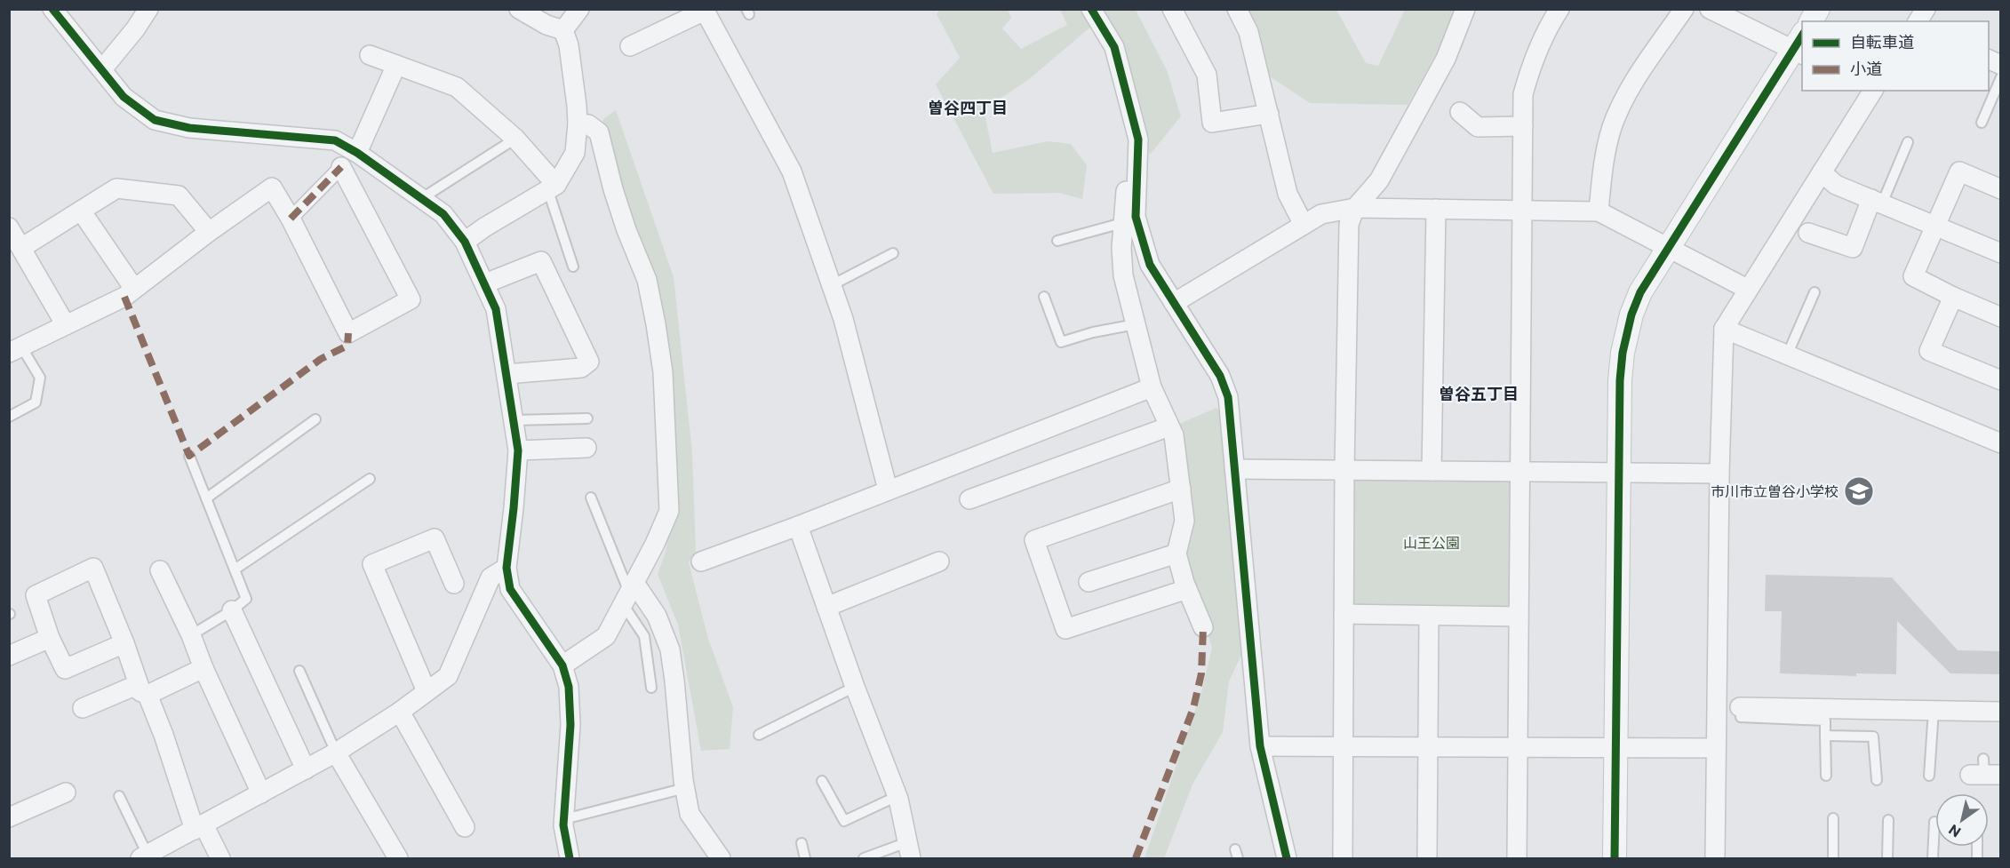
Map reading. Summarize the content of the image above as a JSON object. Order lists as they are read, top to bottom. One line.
{"districts":["曽谷四丁目","曽谷五丁目"],"parks":["山王公園"],"places":{"school or university":["市川市立曽谷小学校"]},"legend":["自転車道","小道"],"north":"bottom left"}
